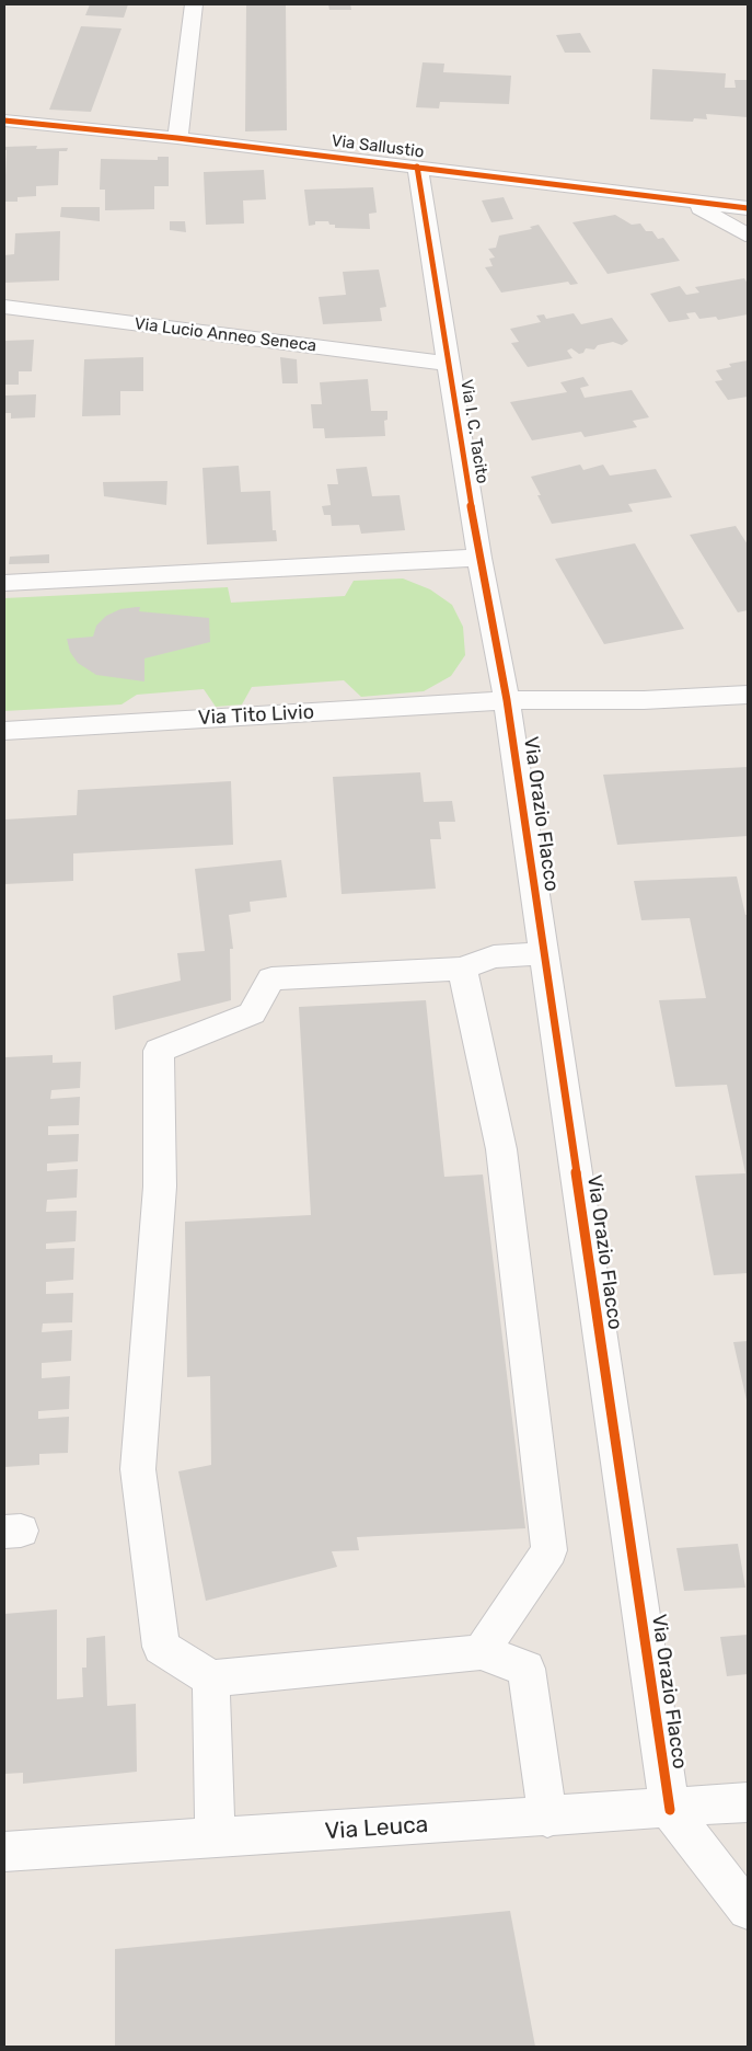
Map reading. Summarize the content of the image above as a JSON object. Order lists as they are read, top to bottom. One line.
{"streets":{"street":["Via Sallustio","Via Lucio Anneo Seneca","Via I. C. Tacito","Via Tito Livio","Via Orazio Flacco","Via Leuca"]},"crossings":[["Via Sallustio","Via I. C. Tacito"],["Via Lucio Anneo Seneca","Via I. C. Tacito"],["Via I. C. Tacito","Via Tito Livio"],["Via I. C. Tacito","Via Orazio Flacco"],["Via Tito Livio","Via Orazio Flacco"],["Via Orazio Flacco","Via Leuca"]]}
